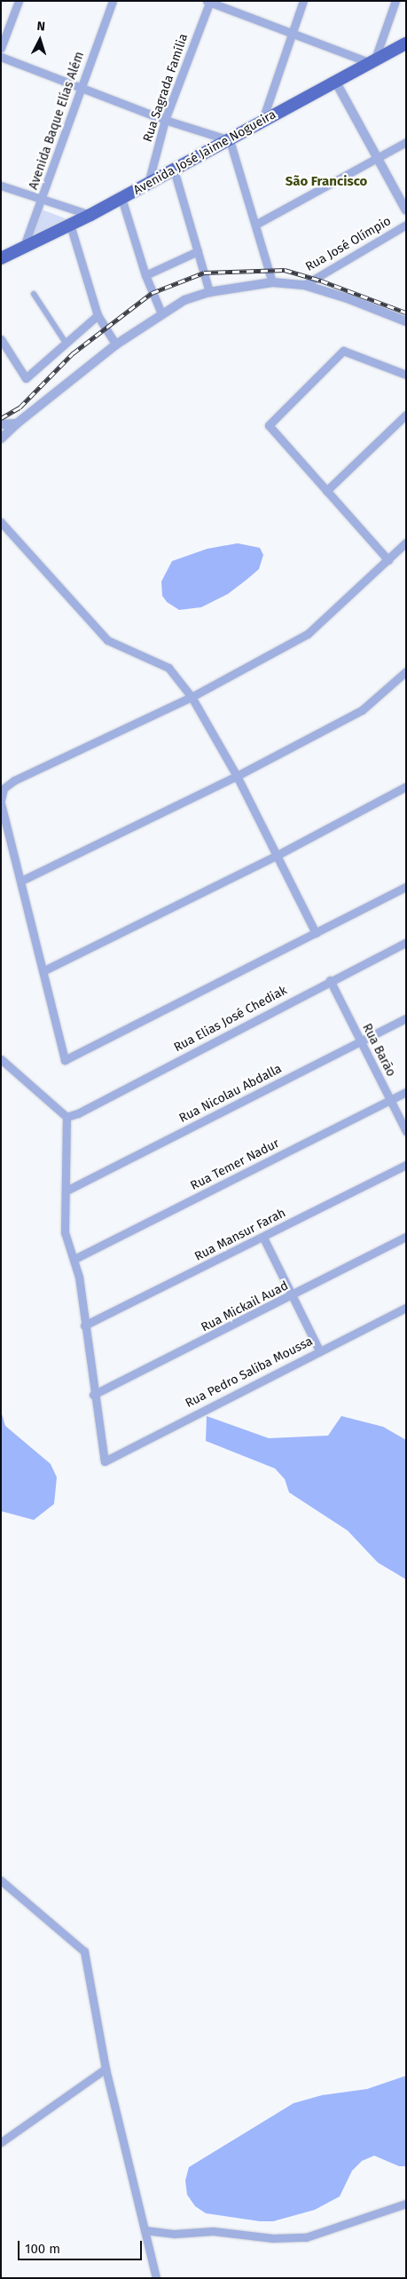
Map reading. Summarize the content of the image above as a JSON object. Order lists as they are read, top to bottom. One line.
{"streets":{"main road":["Avenida José Jaime Nogueira"],"street":["Rua Sagrada Família","Avenida Baque Elías Além","Rua José Olímpio","Rua Elias José Chediak","Rua Barão","Rua Nicolau Abdalla","Rua Temer Nadur","Rua Mansur Farah","Rua Mickail Auad","Rua Pedro Saliba Moussa"]},"crossings":[["Rua Sagrada Família","Avenida José Jaime Nogueira"],["Avenida Baque Elías Além","Avenida José Jaime Nogueira"],["Rua Elias José Chediak","Rua Barão"],["Rua Barão","Rua Nicolau Abdalla"],["Rua Barão","Rua Temer Nadur"],["Rua Mickail Auad","Rua Pedro Saliba Moussa"]],"districts":["São Francisco"],"scale_bar":"100 m","north":"top"}
